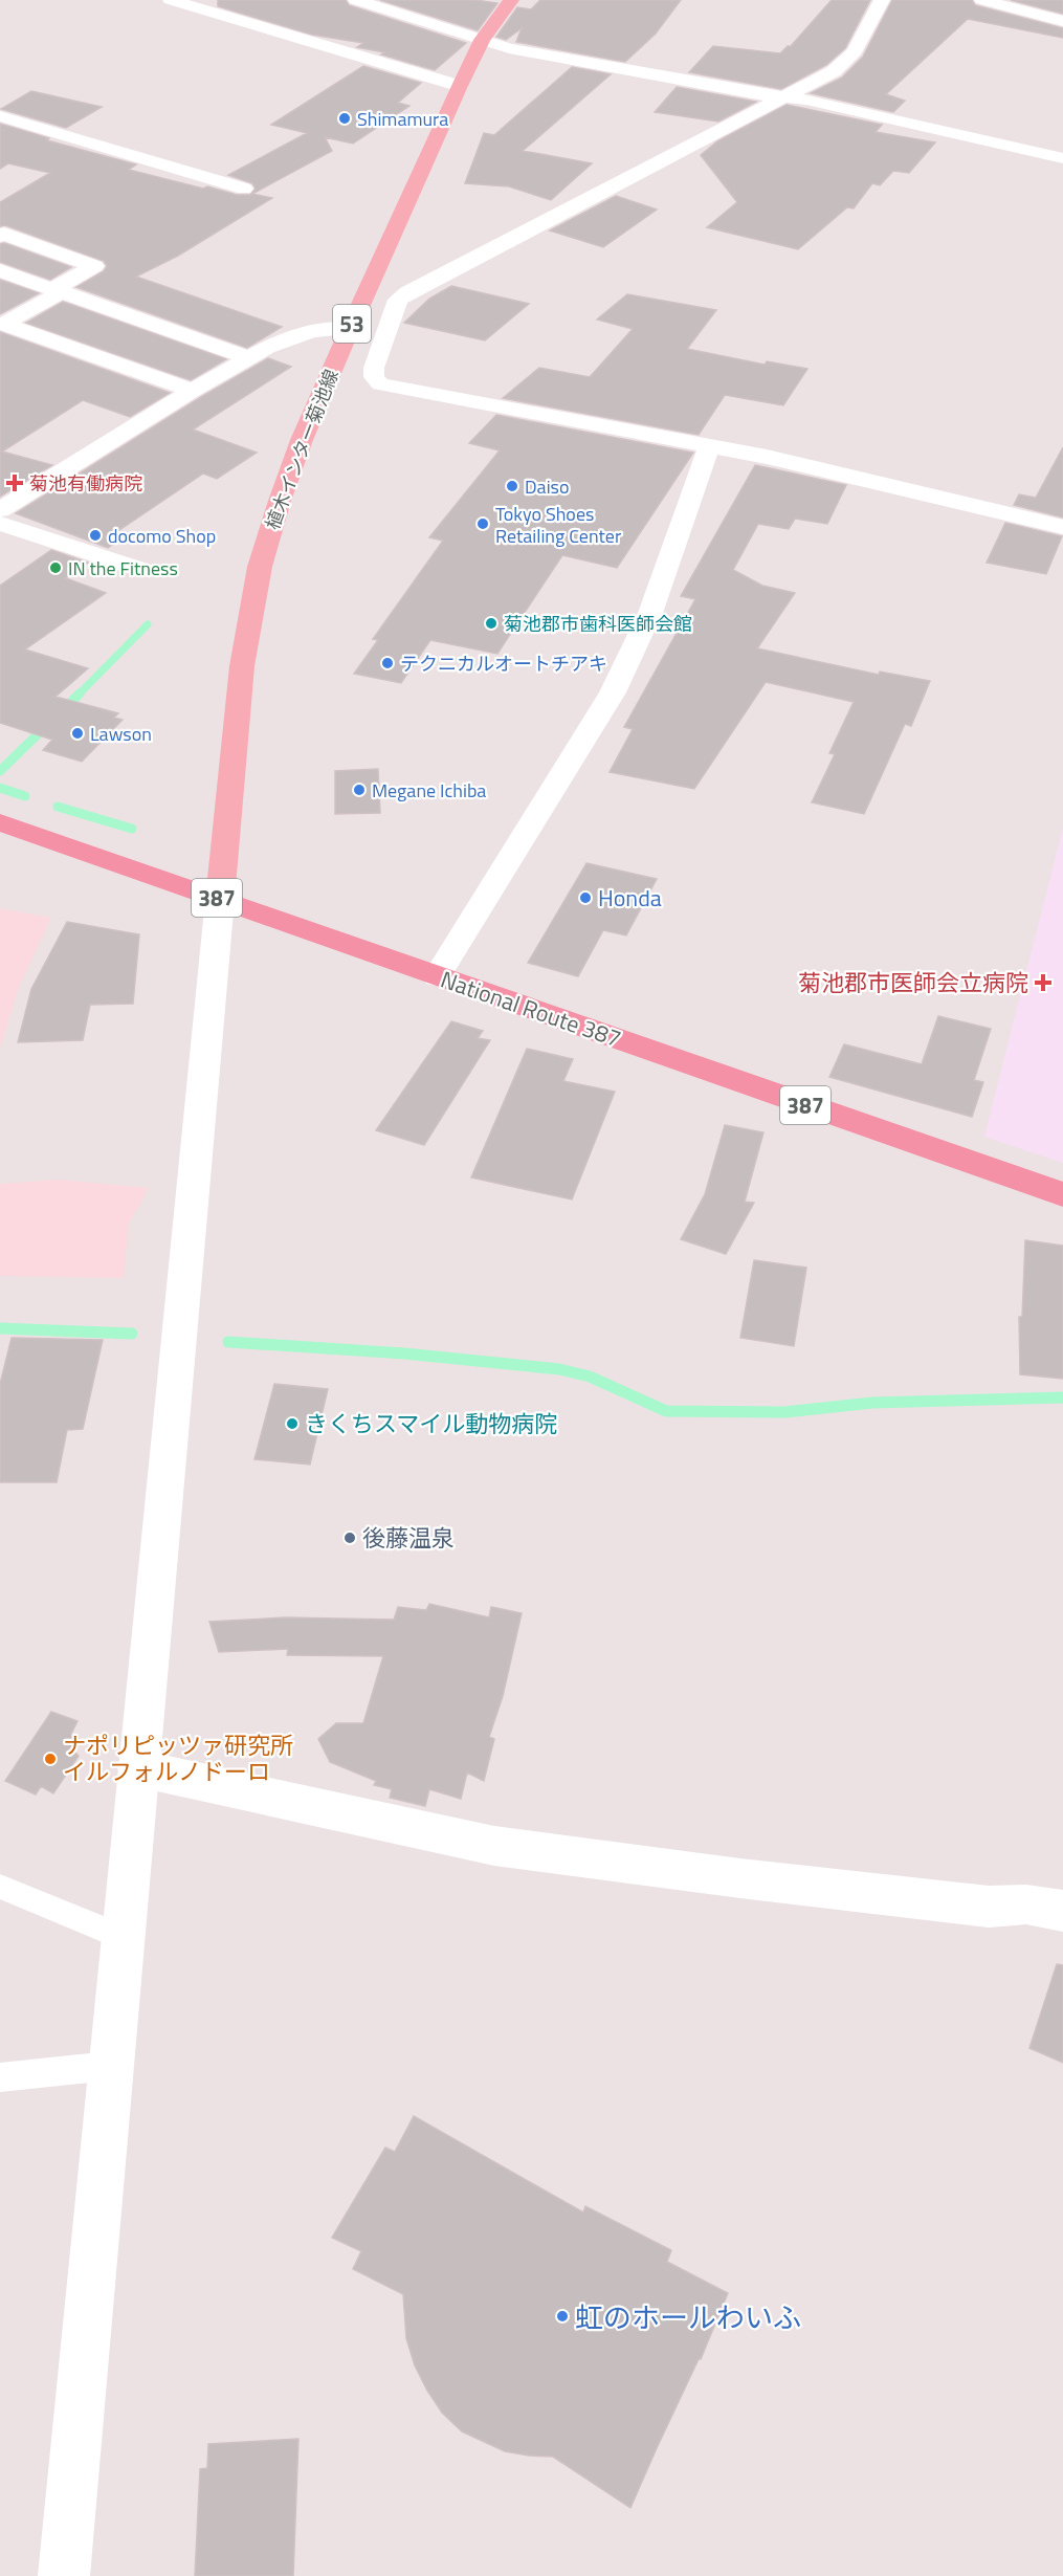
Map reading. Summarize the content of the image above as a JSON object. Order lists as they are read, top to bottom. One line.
{"streets":{"highway":["387","National Route 387"],"main road":["53","植木インター菊池線"]},"crossings":[["植木インター菊池線","National Route 387"]],"places":{"other":["Shimamura","Daiso","Tokyo Shoes Retailing Center","docomo Shop","IN the Fitness","菊池郡市歯科医師会館","テクニカルオートチアキ","Lawson","Megane Ichiba","Honda","きくちスマイル動物病院","後藤温泉","ナポリピッツァ研究所 イルフォルノドーロ","虹のホールわいふ"],"health":["菊池有働病院","菊池郡市医師会立病院"]}}
